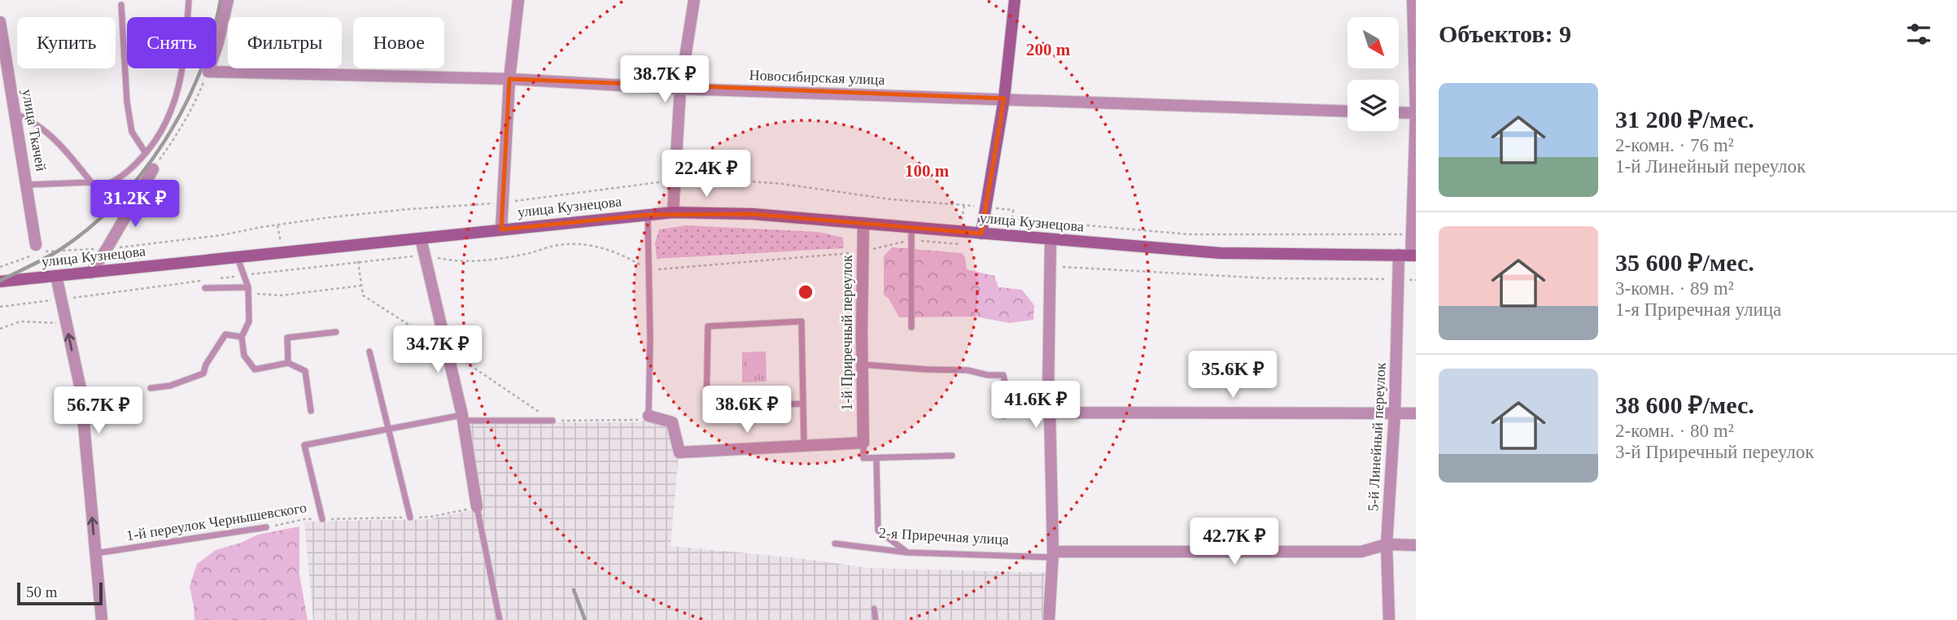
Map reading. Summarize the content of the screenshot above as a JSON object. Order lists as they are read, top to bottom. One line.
{"streets":{"main road":["улица Кузнецова"],"street":["Новосибирская улица","улица Ткачей","1-й Приречный переулок","5-й Линейный переулок","2-я Приречная улица"],"lane":["1-й переулок Чернышевского"]},"crossings":[["улица Кузнецова","1-й Приречный переулок"],["улица Кузнецова","5-й Линейный переулок"],["5-й Линейный переулок","2-я Приречная улица"]],"scale_bar":"50 m","north":"bottom right","page":{"heading":"Объектов: 9","chip":["Купить","Снять","Фильтры","Новое"],"price":["38.7K ₽","22.4K ₽","31.2K ₽","34.7K ₽","35.6K ₽","41.6K ₽","38.6K ₽","56.7K ₽","42.7K ₽"],"list":[{"name":"31 200 ₽/мес.","note":"2-комн. · 76 m² · 1-й Линейный переулок"},{"name":"35 600 ₽/мес.","note":"3-комн. · 89 m² · 1-я Приречная улица"},{"name":"38 600 ₽/мес.","note":"2-комн. · 80 m² · 3-й Приречный переулок"}],"scale":"50 m"},"rings":["200 m","100 m"]}
